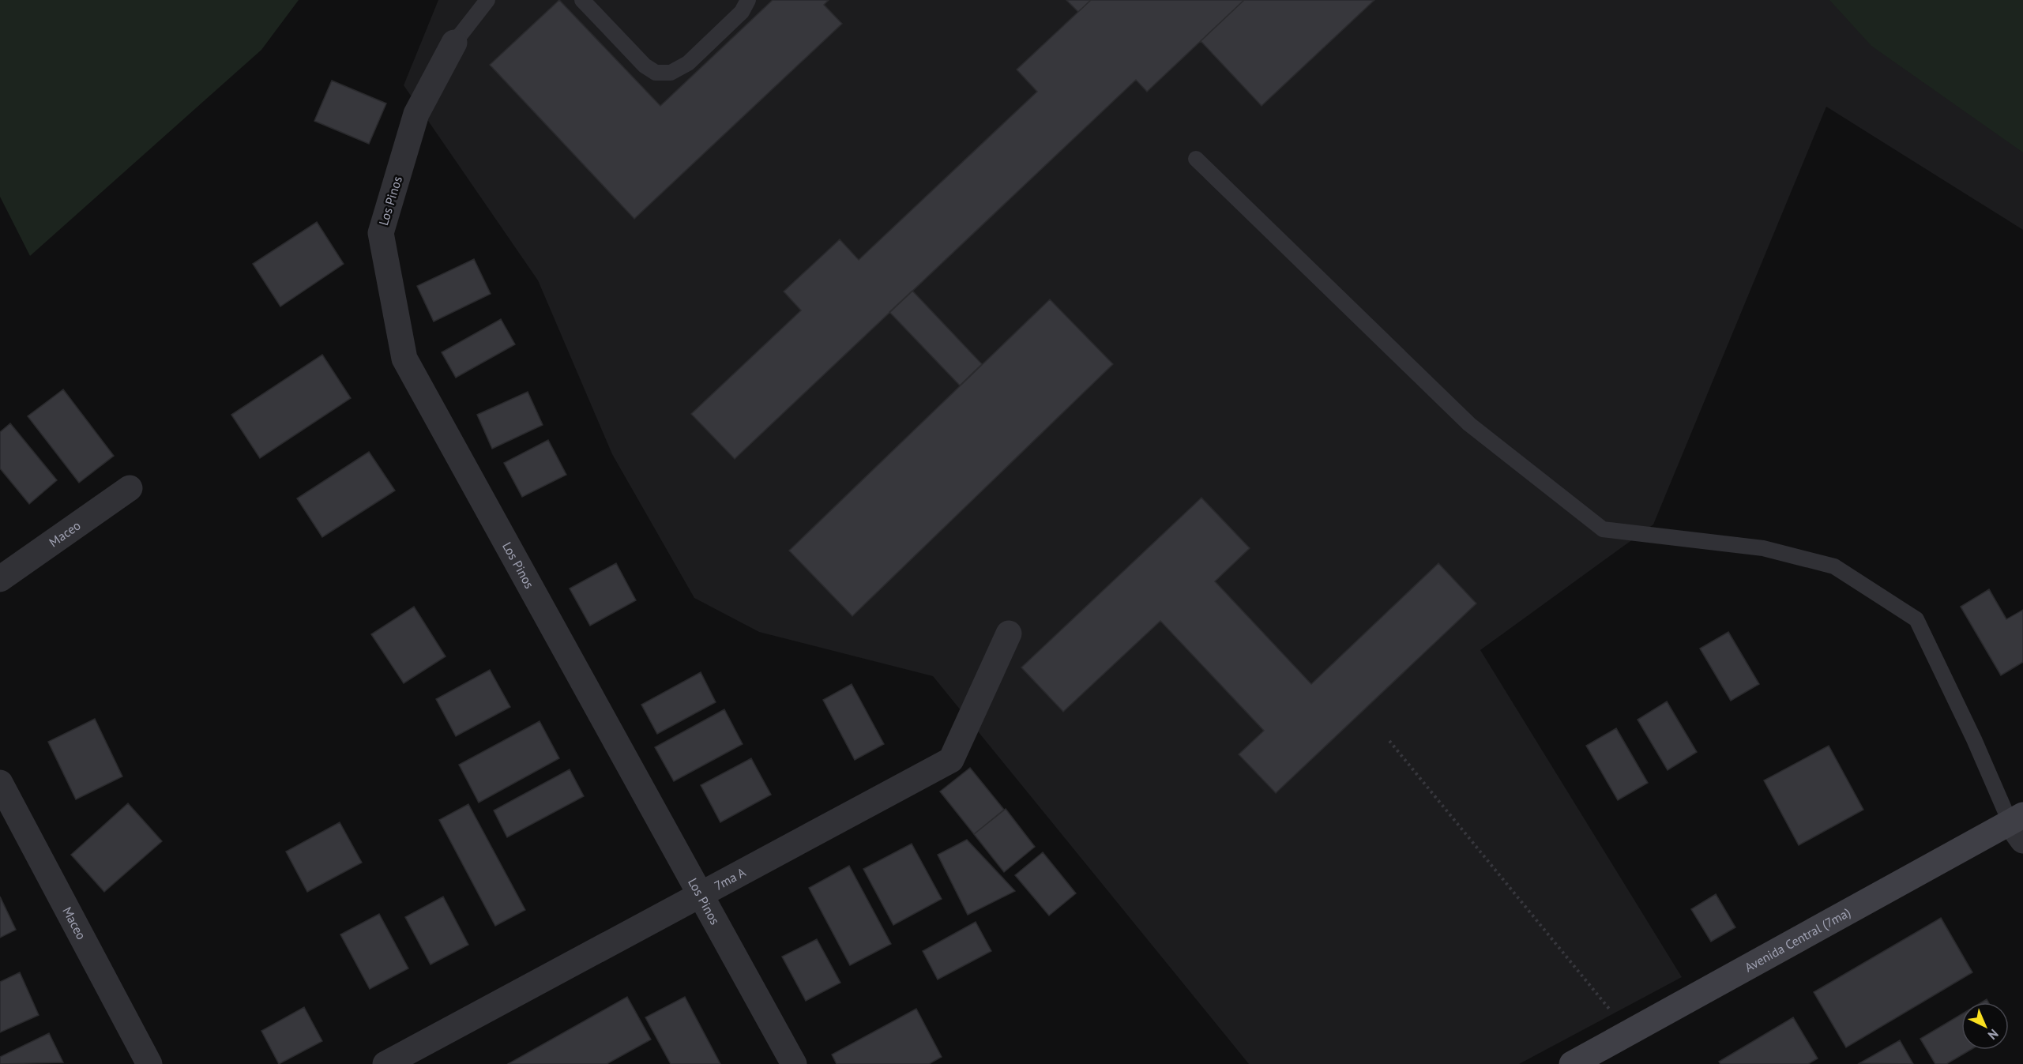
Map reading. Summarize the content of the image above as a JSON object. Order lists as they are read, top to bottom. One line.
{"streets":{"main road":["Avenida Central (7ma)"],"street":["Los Pinos","Maceo","7ma A"]},"crossings":[["Los Pinos","7ma A"]],"north":"bottom right"}
